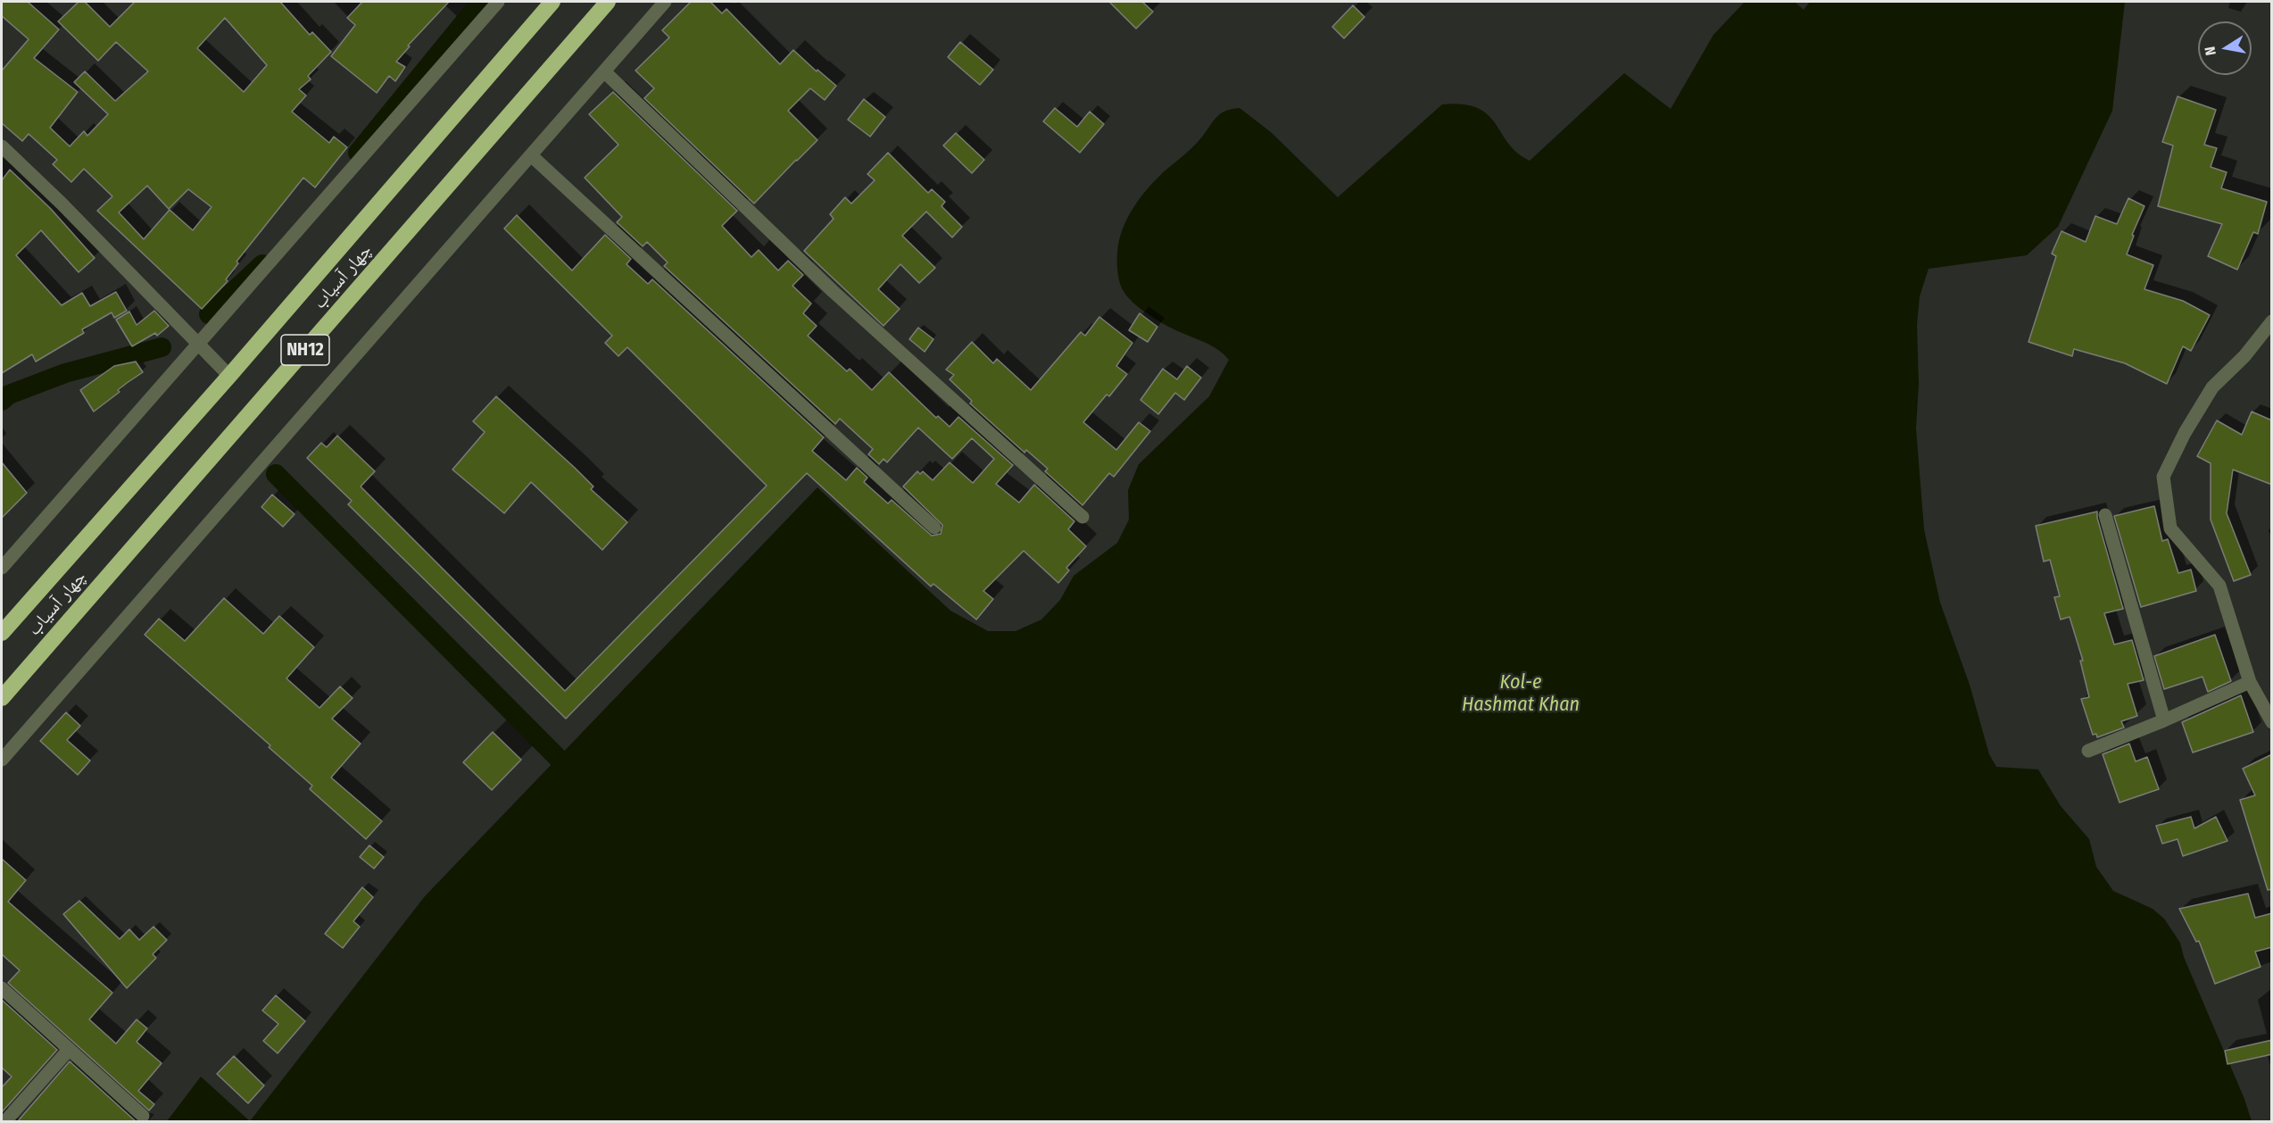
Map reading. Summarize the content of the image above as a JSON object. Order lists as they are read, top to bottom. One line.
{"streets":{"highway":["چهار آسیاب","NH12"]},"water":["Kol-e Hashmat Khan"],"north":"left"}
